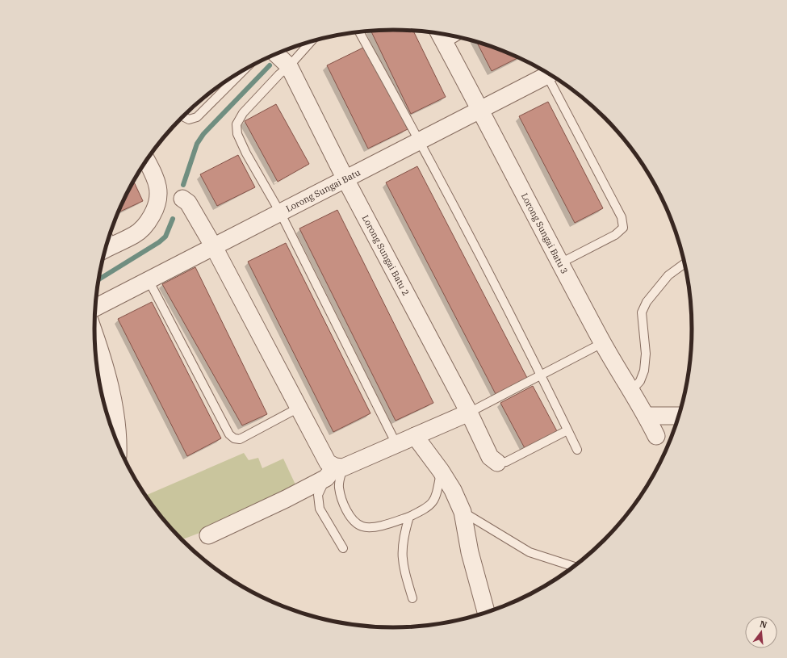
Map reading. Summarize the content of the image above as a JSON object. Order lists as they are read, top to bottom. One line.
{"streets":{"street":["Lorong Sungai Batu","Lorong Sungai Batu 3","Lorong Sungai Batu 2"]},"crossings":[["Lorong Sungai Batu","Lorong Sungai Batu 3"],["Lorong Sungai Batu","Lorong Sungai Batu 2"]],"north":"top"}
